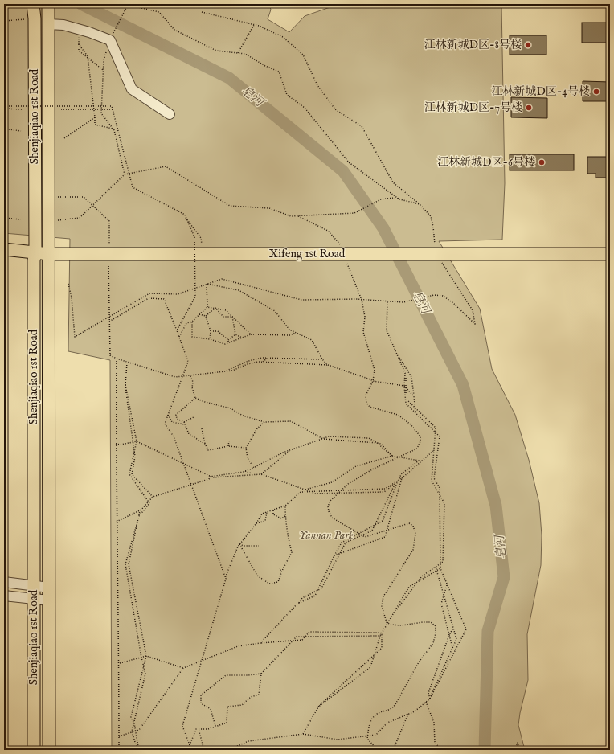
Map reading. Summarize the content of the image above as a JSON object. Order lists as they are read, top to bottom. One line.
{"streets":{"main road":["Shenjiaqiao 1st Road","Xifeng 1st Road"]},"crossings":[["Shenjiaqiao 1st Road","Xifeng 1st Road"]],"water":["皂河"],"parks":["Yannan Park"],"places":["江林新城D区-8号楼","江林新城D区-4号楼","江林新城D区-7号楼","江林新城D区-6号楼"]}
